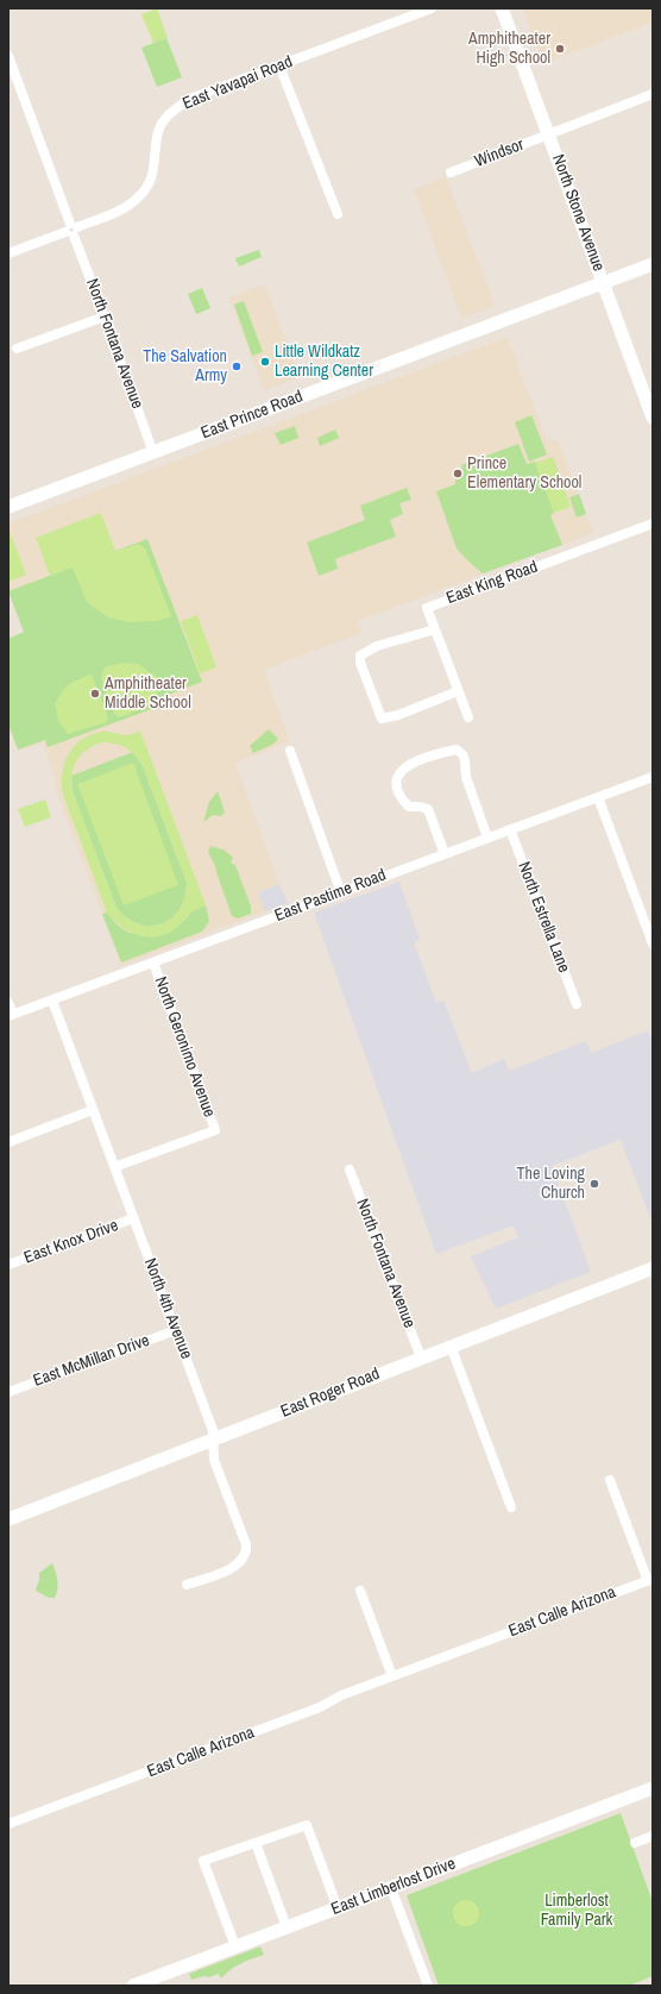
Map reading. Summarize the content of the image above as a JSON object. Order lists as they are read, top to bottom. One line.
{"streets":{"street":["East Yavapai Road","Windsor","North Stone Avenue","North Fontana Avenue","East Prince Road","East King Road","East Pastime Road","North Estrella Lane","North Geronimo Avenue","East Knox Drive","North 4th Avenue","East McMillan Drive","East Roger Road","East Calle Arizona","East Limberlost Drive"]},"crossings":[["East Yavapai Road","North Fontana Avenue"],["Windsor","North Stone Avenue"],["North Stone Avenue","East Prince Road"],["North Fontana Avenue","East Prince Road"],["North Fontana Avenue","East Roger Road"],["East Pastime Road","North Estrella Lane"],["East Pastime Road","North Geronimo Avenue"],["East Pastime Road","North 4th Avenue"],["North Geronimo Avenue","North 4th Avenue"],["East Knox Drive","North 4th Avenue"],["North 4th Avenue","East McMillan Drive"],["North 4th Avenue","East Roger Road"]],"parks":["Limberlost Family Park"],"places":["Amphitheater High School","Little Wildkatz Learning Center","The Salvation Army","Prince Elementary School","Amphitheater Middle School","The Loving Church"]}
